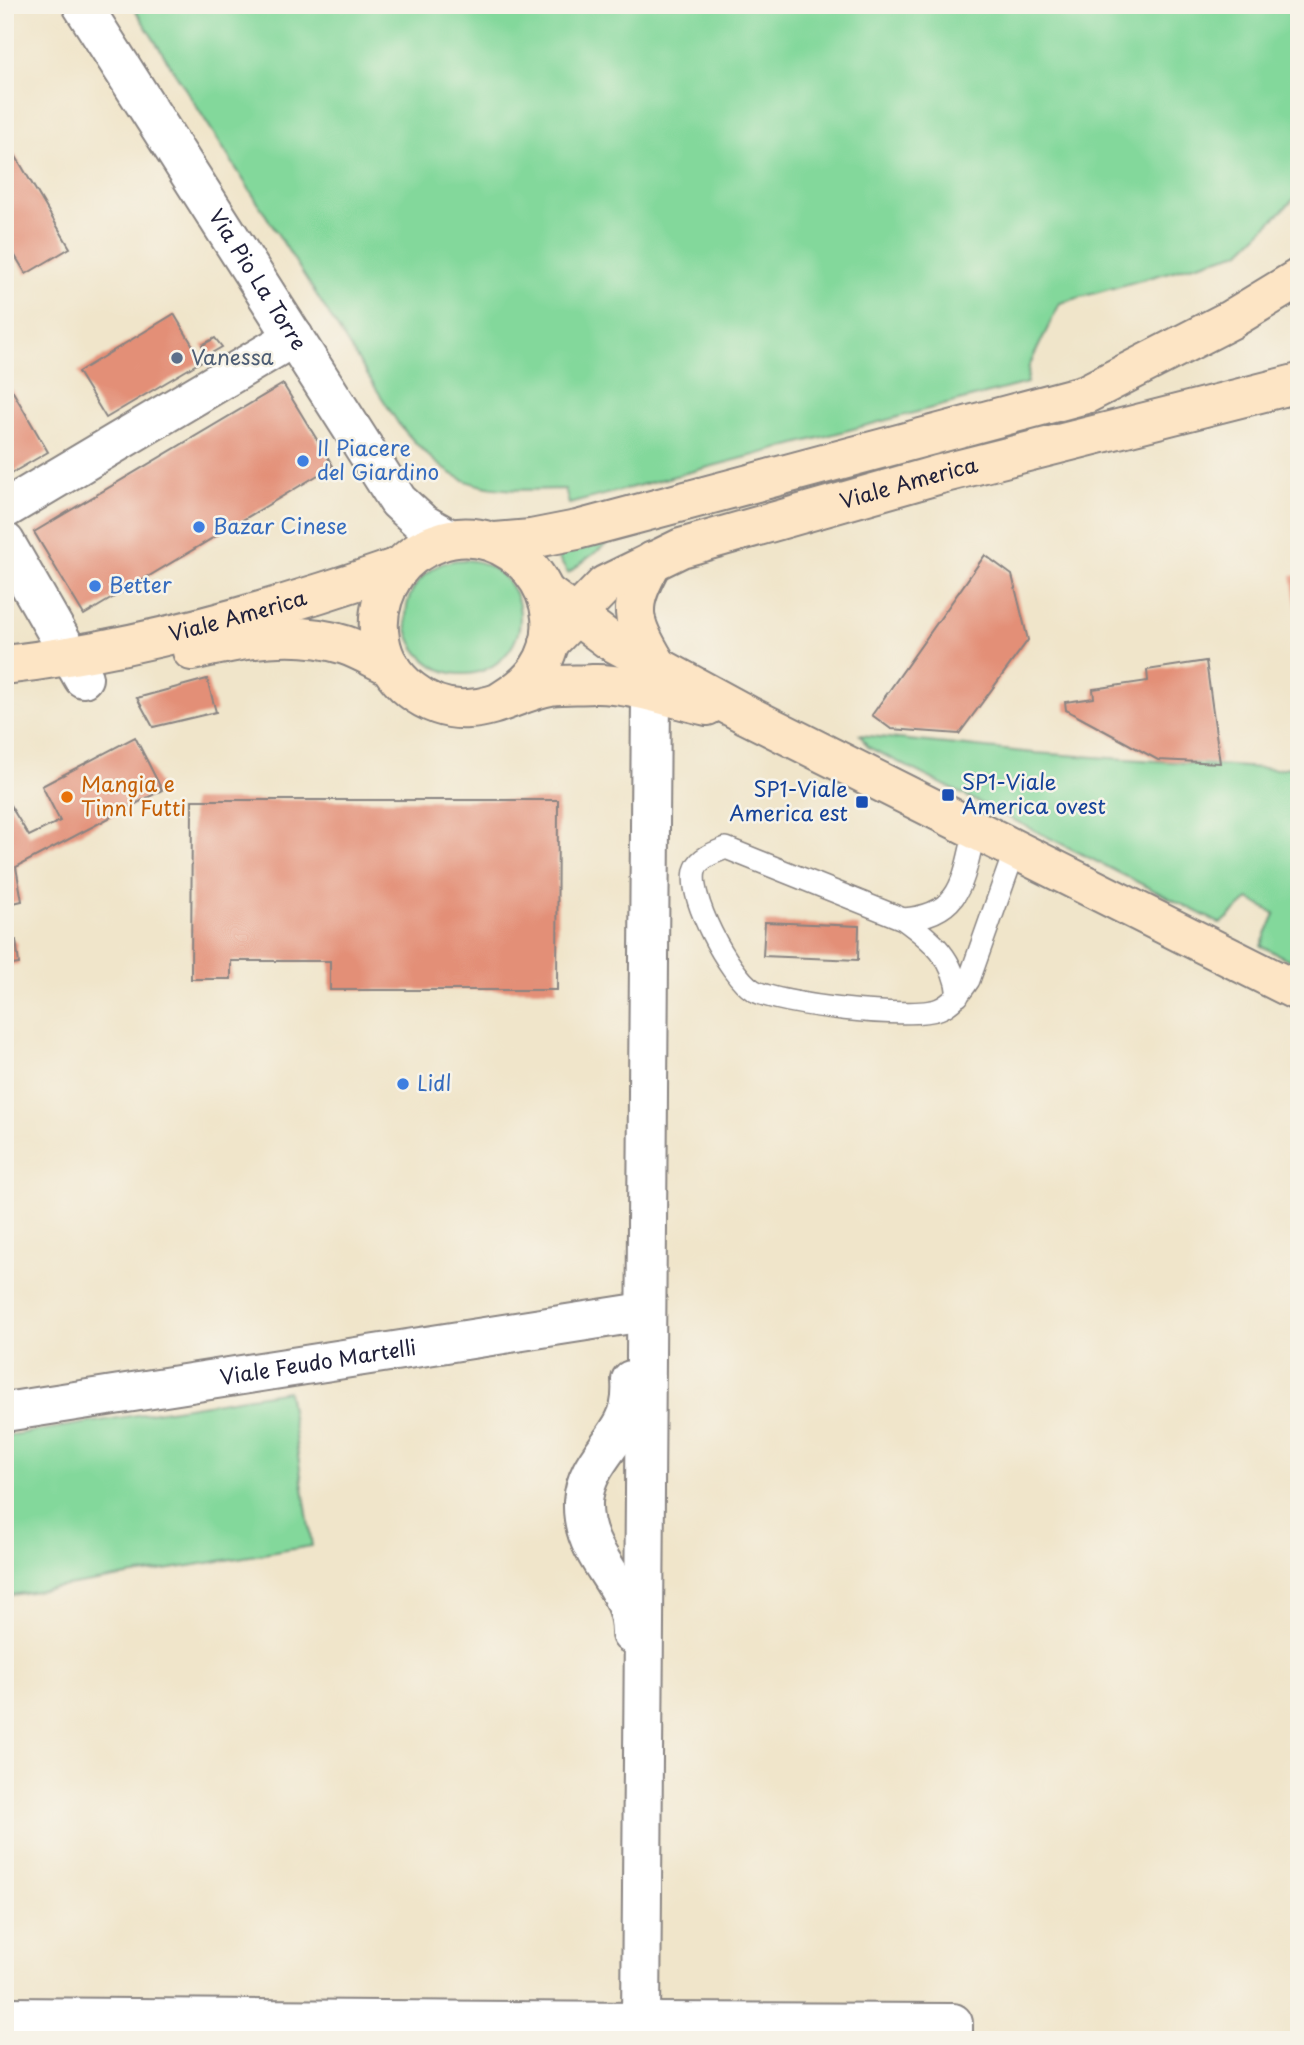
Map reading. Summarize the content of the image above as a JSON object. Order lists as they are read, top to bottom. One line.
{"streets":{"main road":["Viale America"],"street":["Via Pio La Torre","Viale Feudo Martelli"]},"crossings":[["Via Pio La Torre","Viale America"]],"places":{"other":["Vanessa","Il Piacere del Giardino","Bazar Cinese","Better","Mangia e Tinni Futti","Lidl"],"transit":["SP1-Viale America ovest","SP1-Viale America est"]}}
